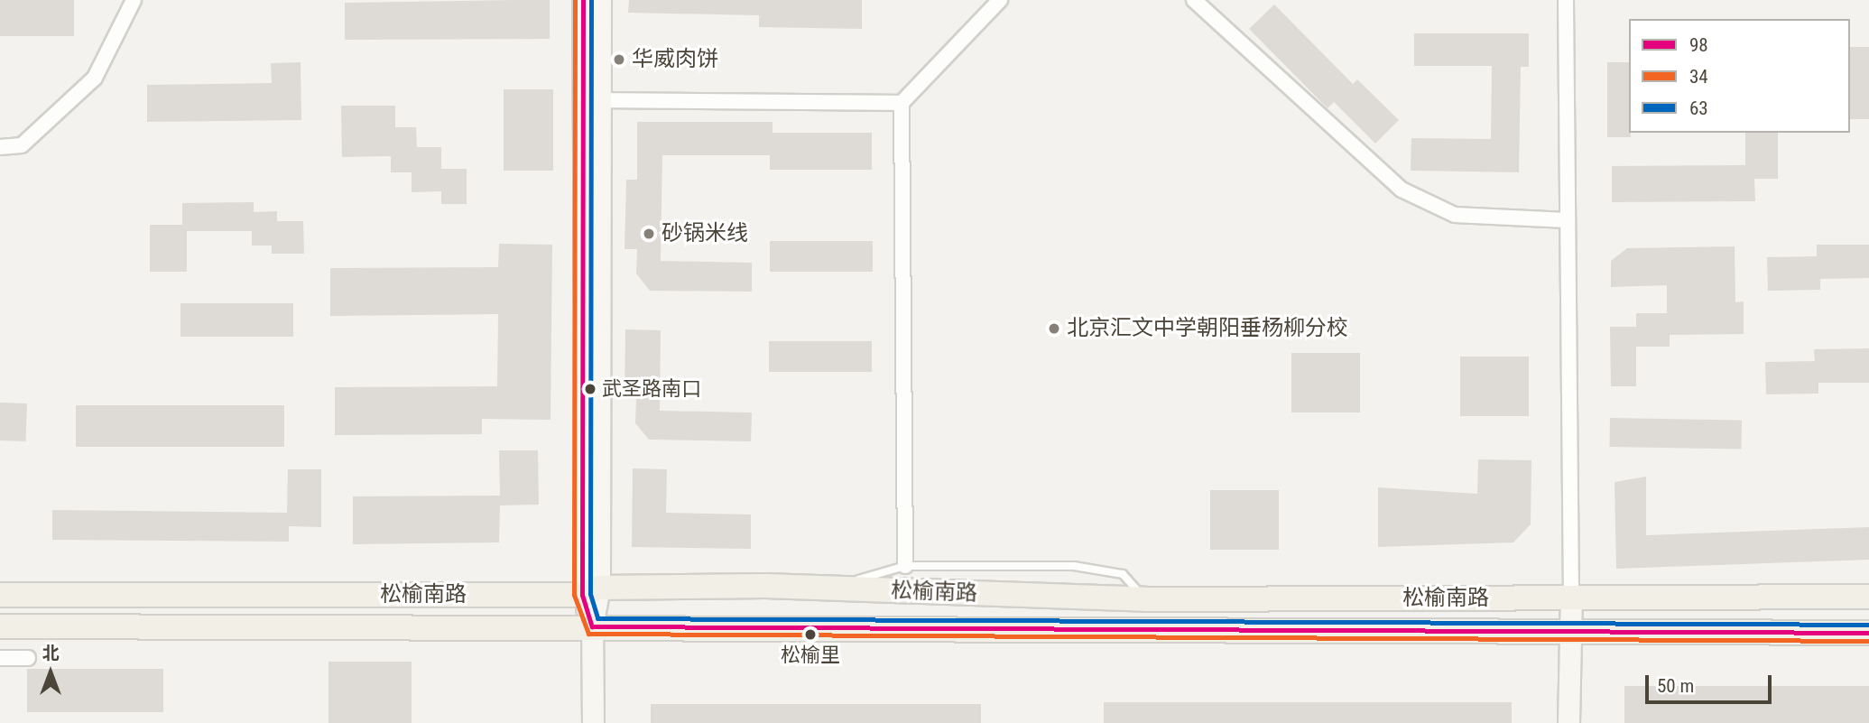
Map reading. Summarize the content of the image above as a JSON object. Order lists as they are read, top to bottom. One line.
{"streets":{"main road":["松榆南路"]},"places":["华威肉饼","砂锅米线","北京汇文中学朝阳垂杨柳分校","武圣路南口","松榆里"],"lines":["transit line 98","transit line 34","transit line 63"],"legend":["98","34","63"],"scale_bar":"50 m","north":"top"}
